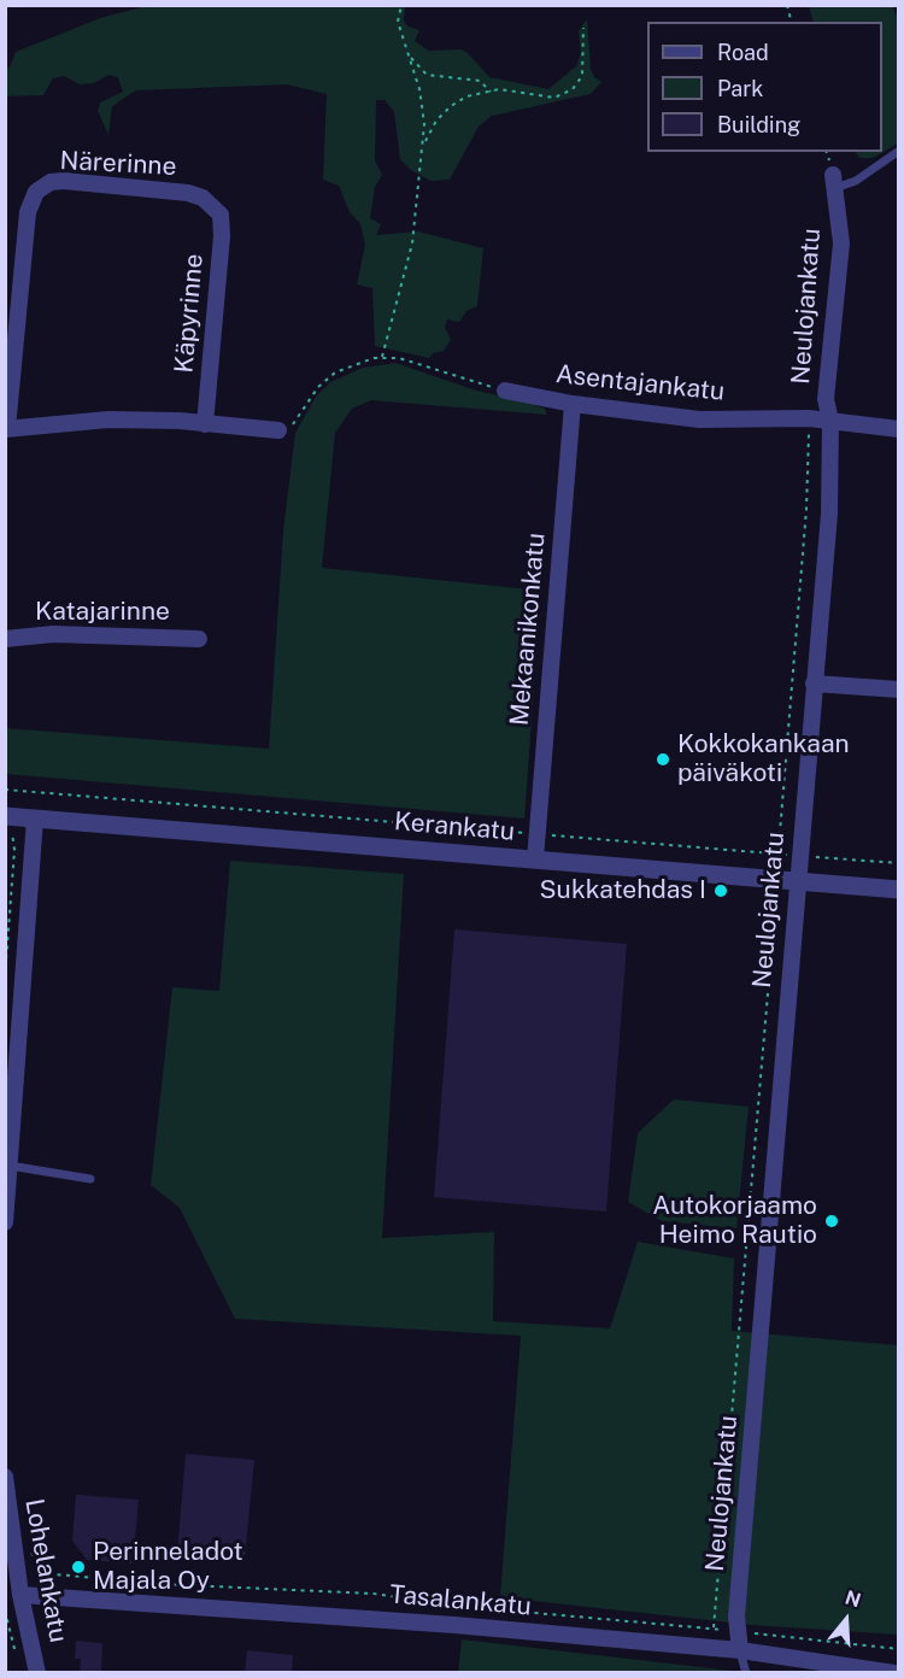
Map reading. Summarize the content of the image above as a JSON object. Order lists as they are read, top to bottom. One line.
{"streets":{"street":["Närerinne","Neulojankatu","Käpyrinne","Asentajankatu","Katajarinne","Mekaanikonkatu","Kerankatu","Lohelankatu","Tasalankatu"]},"crossings":[["Närerinne","Käpyrinne"],["Neulojankatu","Asentajankatu"],["Neulojankatu","Kerankatu"],["Neulojankatu","Tasalankatu"],["Asentajankatu","Mekaanikonkatu"],["Mekaanikonkatu","Kerankatu"],["Lohelankatu","Tasalankatu"]],"places":["Kokkokankaan päiväkoti","Sukkatehdas I","Autokorjaamo Heimo Rautio","Perinneladot Majala Oy"],"legend":["Road","Park","Building"],"north":"top"}
